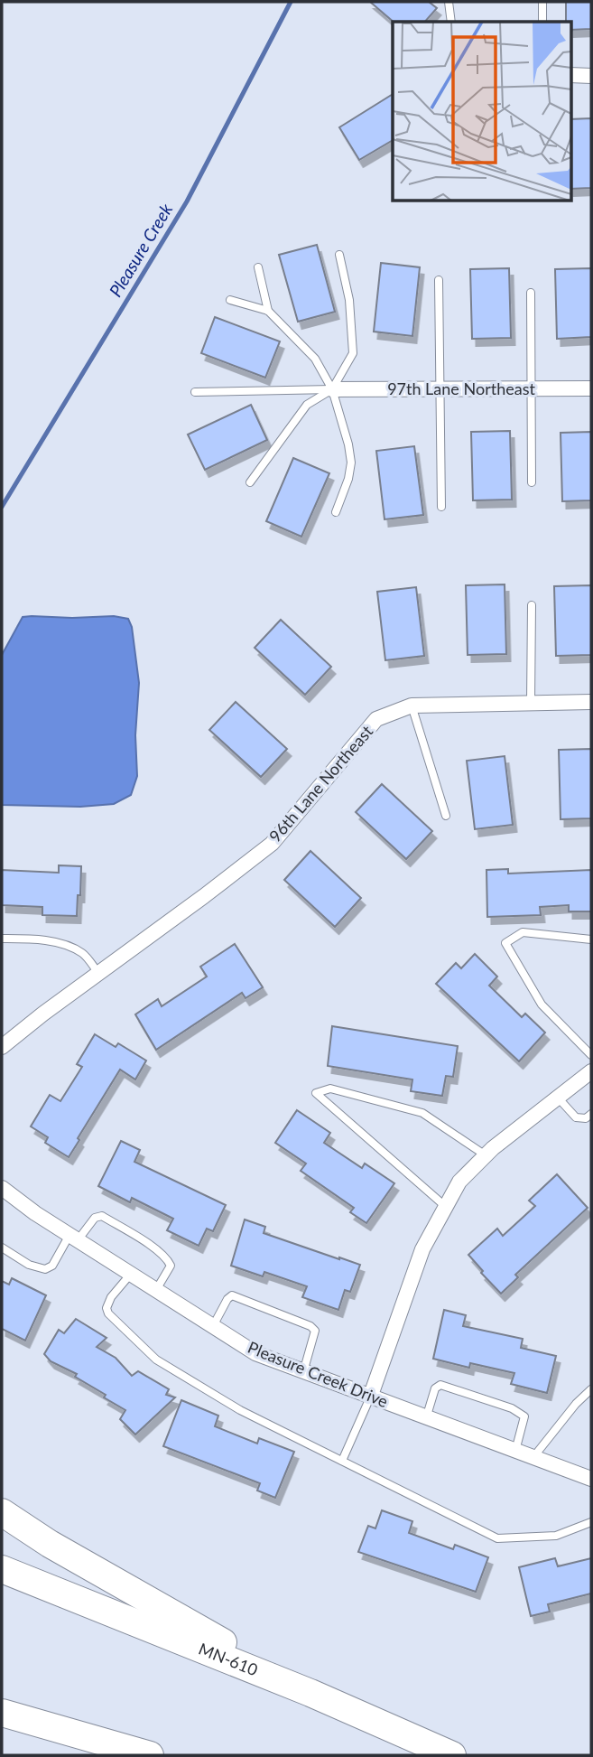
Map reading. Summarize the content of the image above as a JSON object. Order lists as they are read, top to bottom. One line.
{"streets":{"highway":["MN-610"],"street":["97th Lane Northeast","96th Lane Northeast","Pleasure Creek Drive"]},"water":["Pleasure Creek"]}
